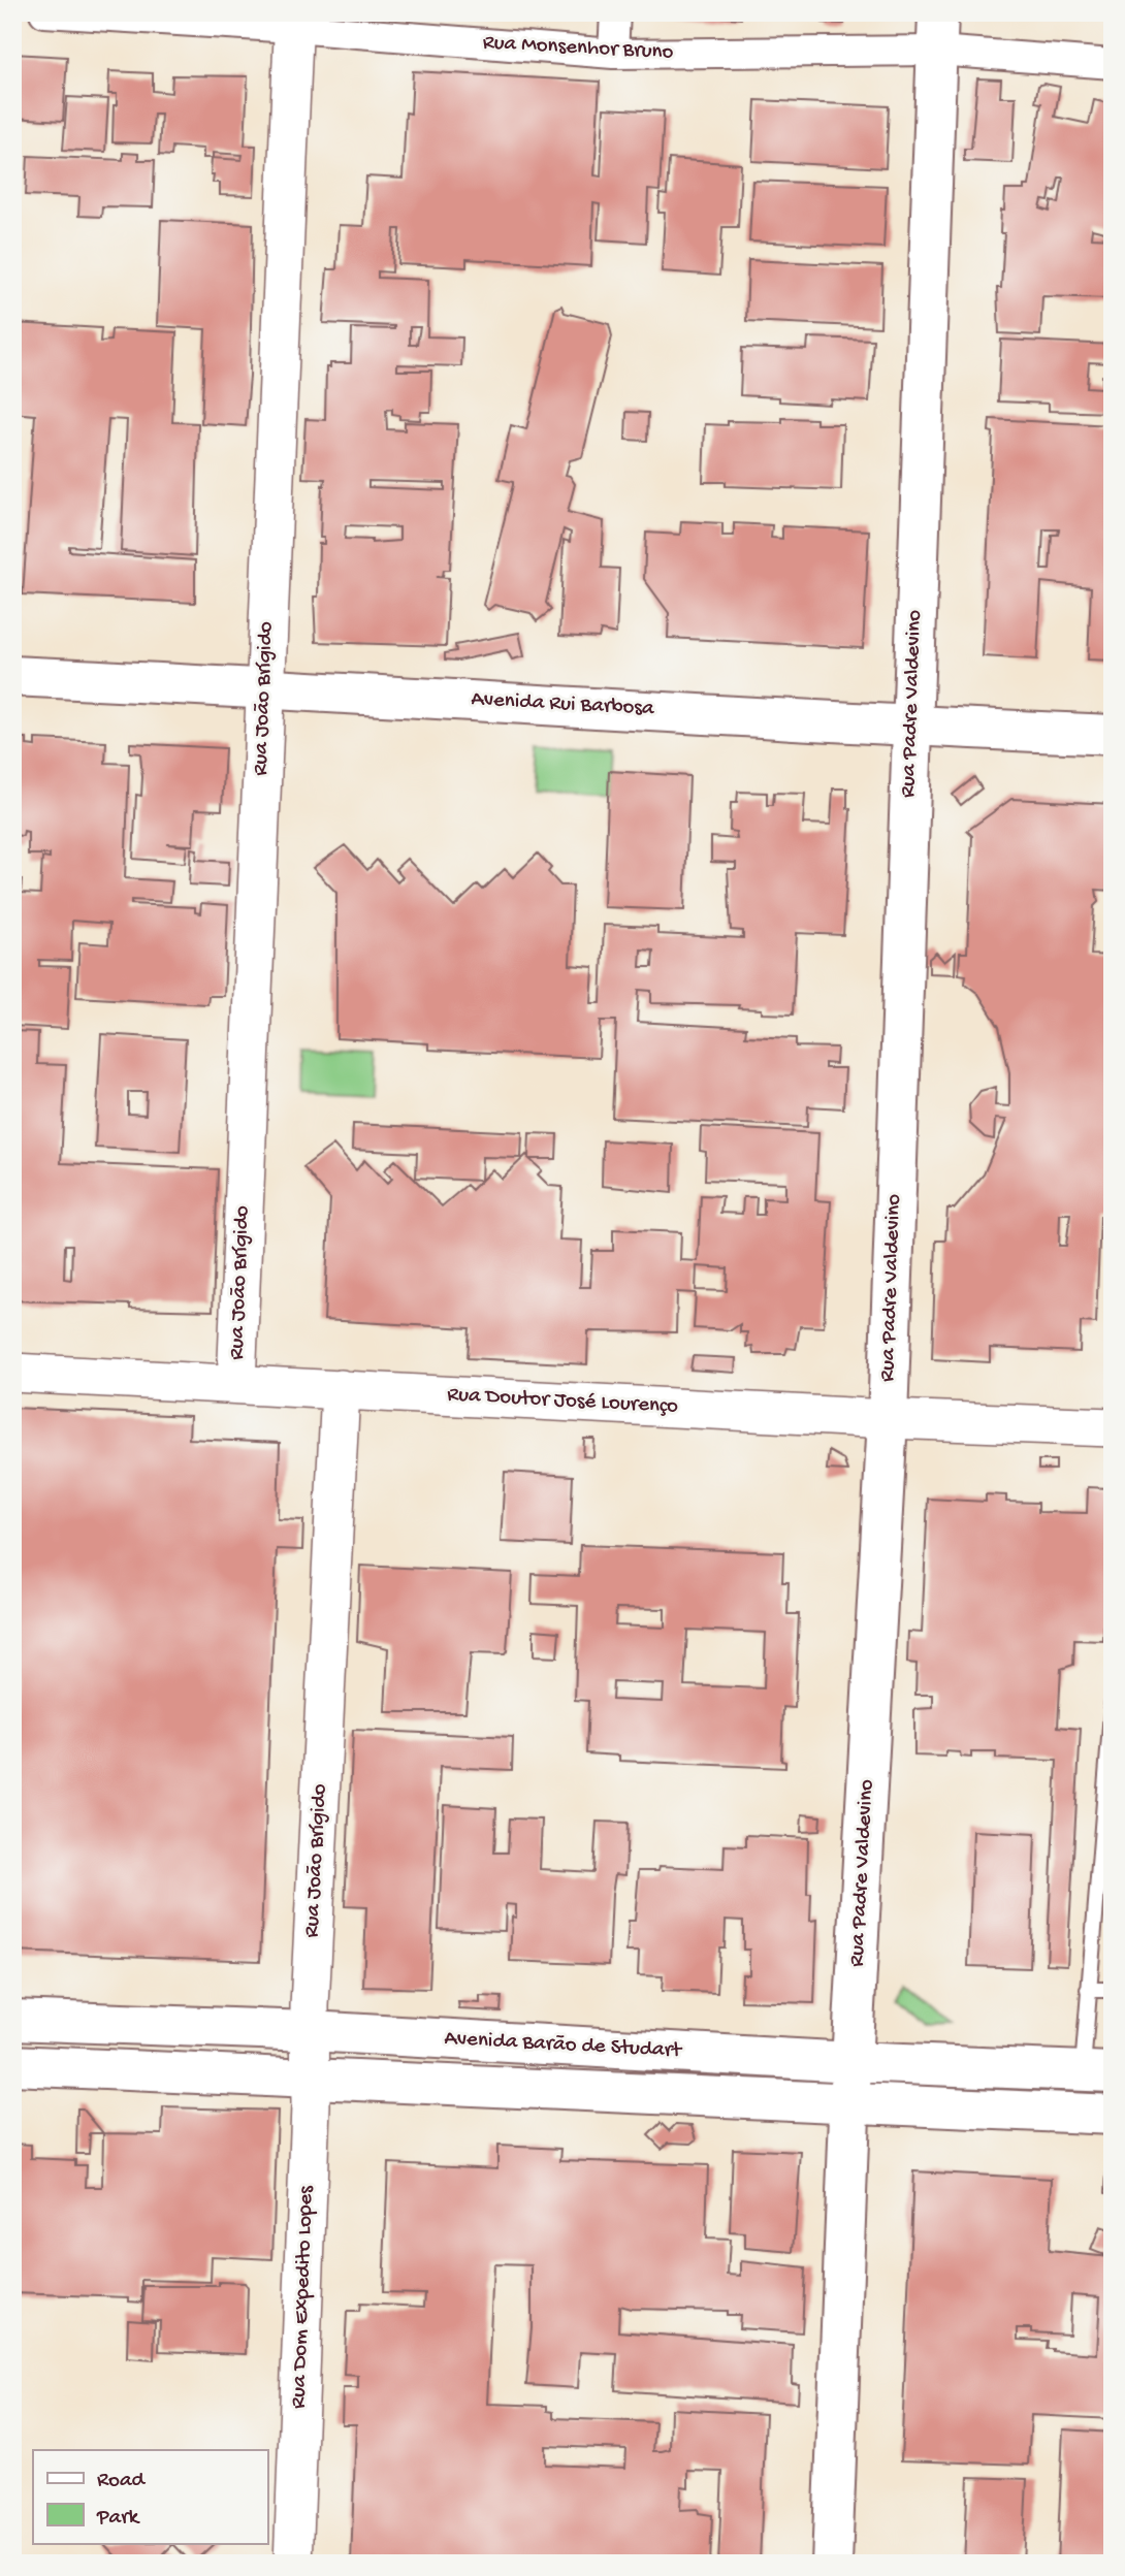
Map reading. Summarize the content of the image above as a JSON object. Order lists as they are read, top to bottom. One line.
{"streets":{"main road":["Rua Padre Valdevino","Avenida Rui Barbosa","Avenida Barão de Studart"],"street":["Rua Monsenhor Bruno","Rua João Brígido","Rua Doutor José Lourenço","Rua Dom Expedito Lopes"]},"crossings":[["Rua Monsenhor Bruno","Rua João Brígido"],["Rua Monsenhor Bruno","Rua Padre Valdevino"],["Rua João Brígido","Avenida Rui Barbosa"],["Rua João Brígido","Rua Doutor José Lourenço"],["Rua João Brígido","Avenida Barão de Studart"],["Rua João Brígido","Rua Dom Expedito Lopes"],["Rua Padre Valdevino","Avenida Rui Barbosa"],["Rua Padre Valdevino","Rua Doutor José Lourenço"],["Rua Padre Valdevino","Avenida Barão de Studart"],["Avenida Barão de Studart","Rua Dom Expedito Lopes"]],"legend":["Road","Park"]}
